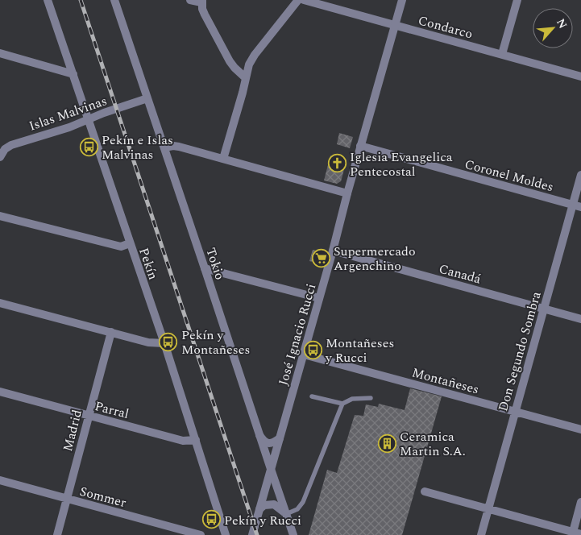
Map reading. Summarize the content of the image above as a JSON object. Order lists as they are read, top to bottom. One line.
{"streets":{"street":["Condarco","Islas Malvinas","Coronel Moldes","Pekín","Tokio","Canadá","José Ignacio Rucci","Don Segundo Sombra","Montañeses","Parral","Madrid","Sommer"]},"crossings":[["Condarco","José Ignacio Rucci"],["Islas Malvinas","Pekín"],["Islas Malvinas","Tokio"],["Coronel Moldes","José Ignacio Rucci"],["Coronel Moldes","Don Segundo Sombra"],["Pekín","Parral"],["Tokio","José Ignacio Rucci"],["Canadá","José Ignacio Rucci"],["Canadá","Don Segundo Sombra"],["José Ignacio Rucci","Montañeses"],["Don Segundo Sombra","Montañeses"],["Parral","Madrid"],["Madrid","Sommer"]],"places":{"bus stop":["Pekín e Islas Malvinas","Pekín y Montañeses","Montañeses y Rucci","Pekín y Rucci"],"church":["Iglesia Evangelica Pentecostal"],"supermarket":["Supermercado Argenchino"],"building":["Ceramica Martin S.A."]},"north":"top right"}
